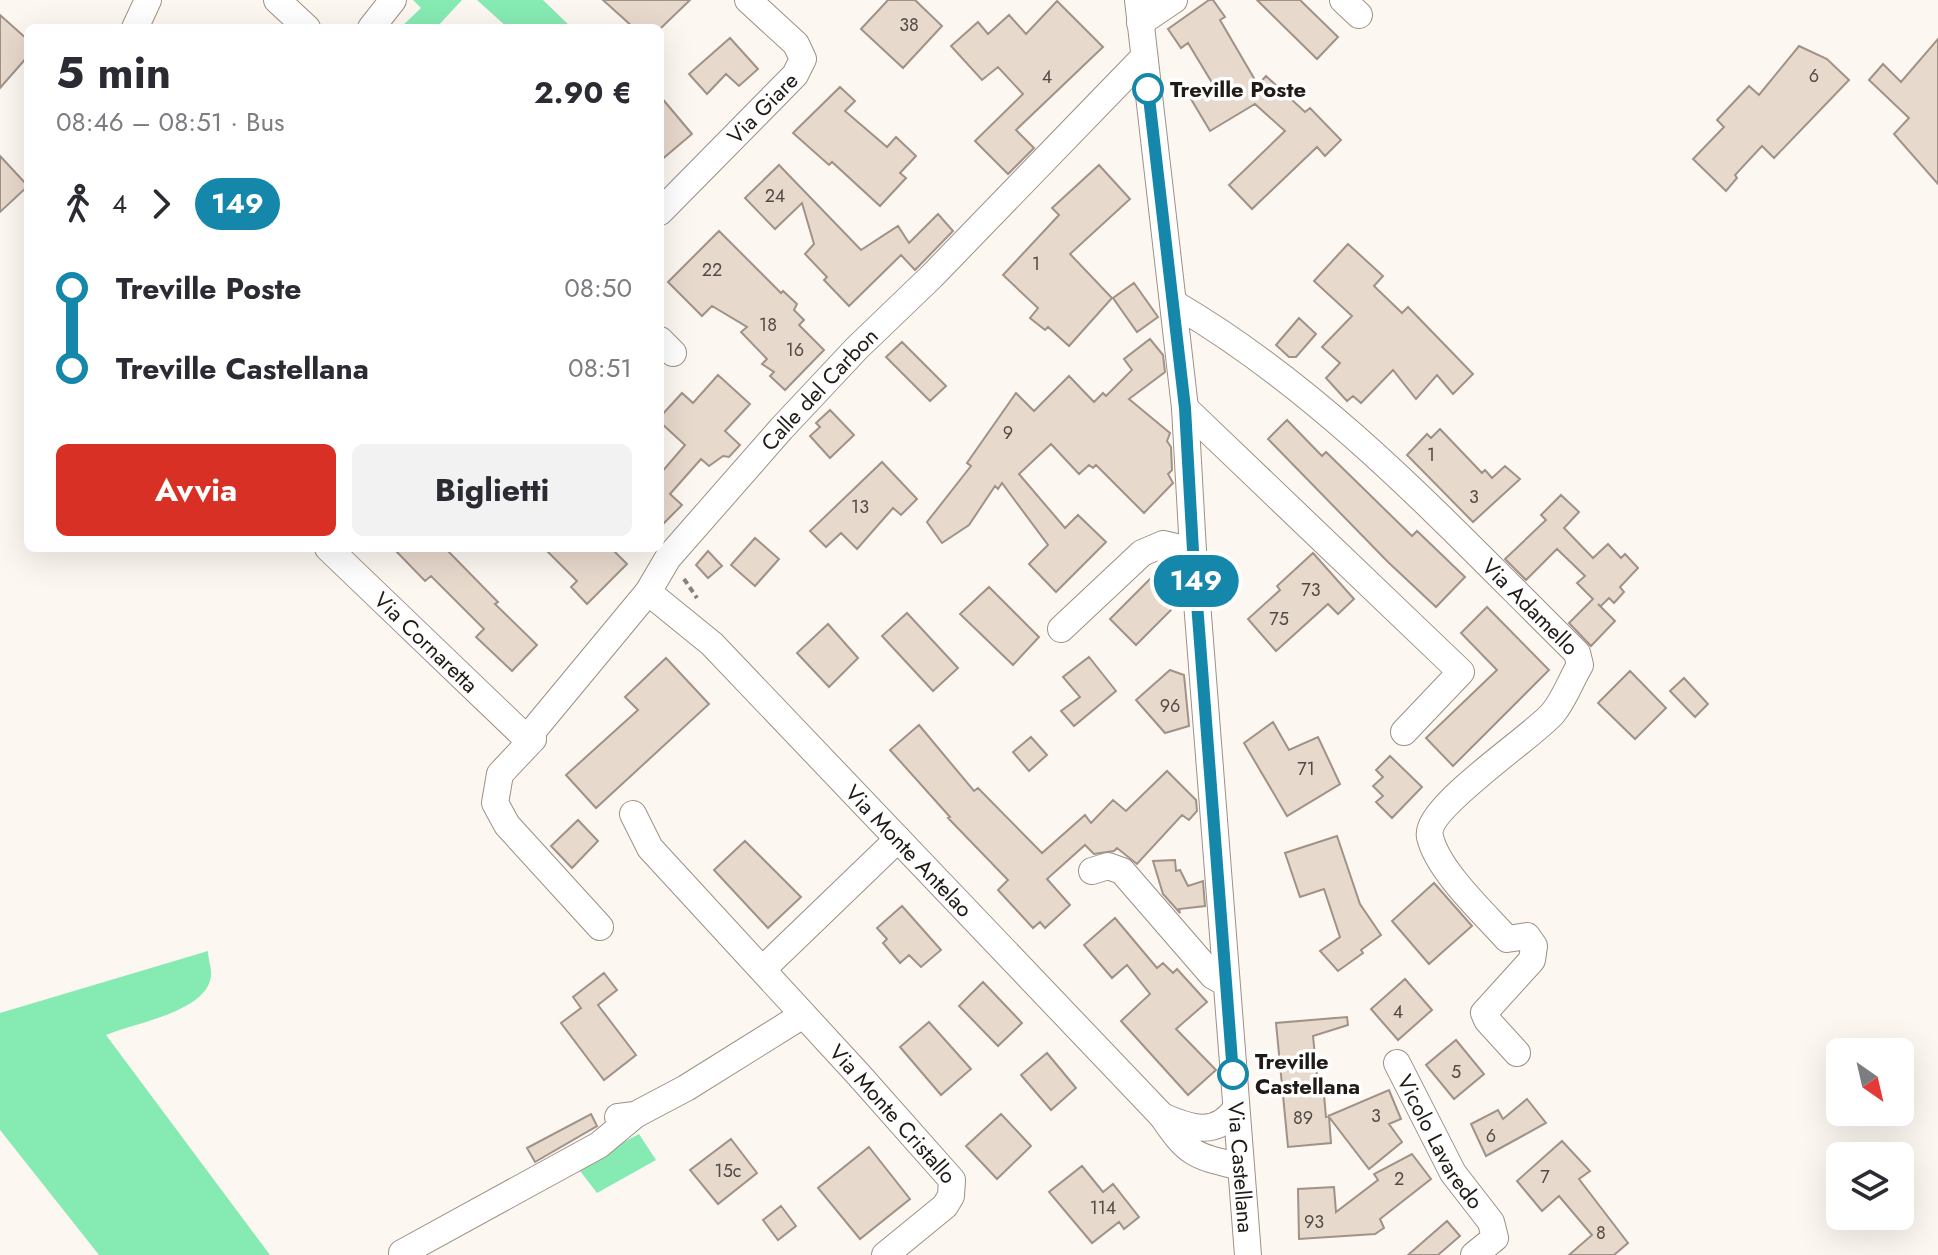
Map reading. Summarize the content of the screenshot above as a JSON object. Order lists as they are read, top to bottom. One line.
{"streets":{"street":["Via Giare","Calle del Carbon","Via Adamello","Via Cornaretta","Via Monte Antelao","Via Monte Cristallo","Vicolo Lavaredo","Via Castellana"]},"crossings":[["Calle del Carbon","Via Cornaretta"],["Calle del Carbon","Via Monte Antelao"],["Calle del Carbon","Via Castellana"],["Via Adamello","Via Castellana"],["Via Monte Antelao","Via Castellana"]],"places":["Treville Poste","Treville Castellana"],"lines":["bus line 149"],"house_numbers":["38","6","4","24","1","22","18","16","9","1","3","13","73","75","96","71","4","5","3","89","6","15c","7","2","114","93","8"],"north":"bottom right","page":{"on_map":"149","heading":["5 min","08:46 – 08:51 · Bus","2.90 €"],"legs":["4","149"],"list":[{"name":"Treville Poste","value":"08:50"},{"name":"Treville Castellana","value":"08:51"}],"buttons":["Avvia","Biglietti"]}}
